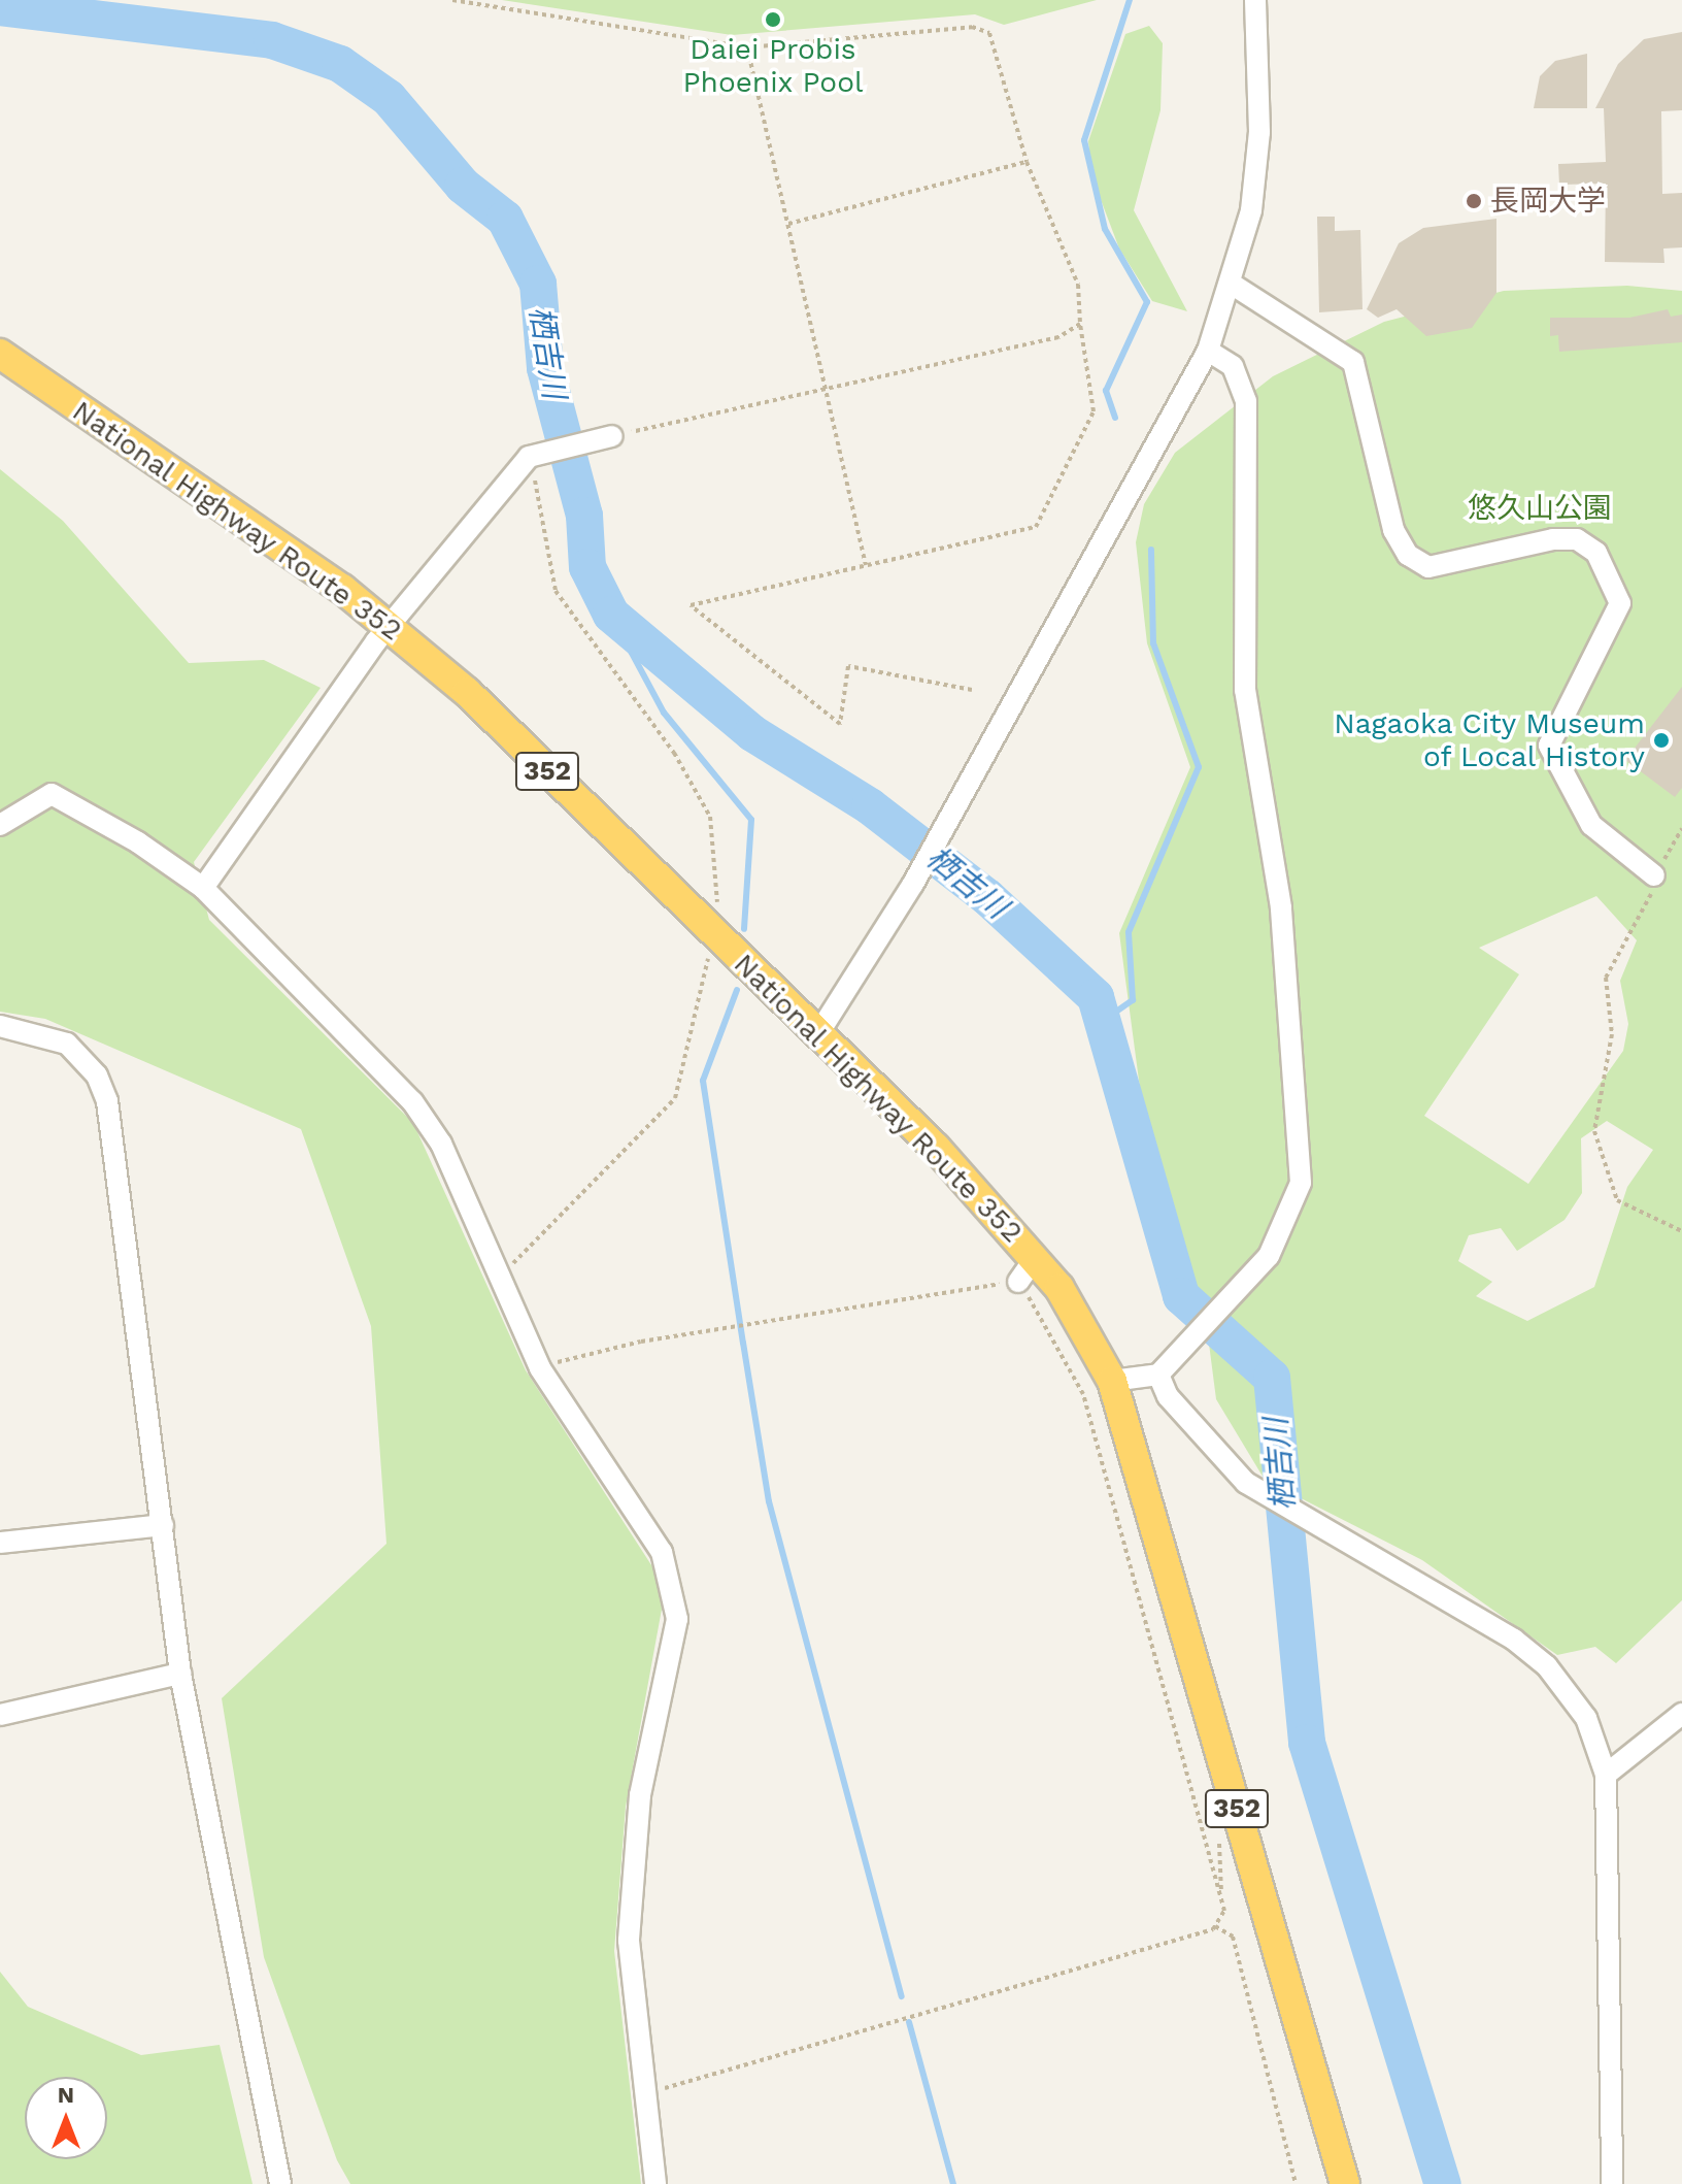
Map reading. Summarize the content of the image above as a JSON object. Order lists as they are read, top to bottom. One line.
{"streets":{"highway":["National Highway Route 352","352"]},"water":["栖吉川"],"parks":["悠久山公園"],"places":["Daiei Probis Phoenix Pool","長岡大学","Nagaoka City Museum of Local History"],"north":"top"}
